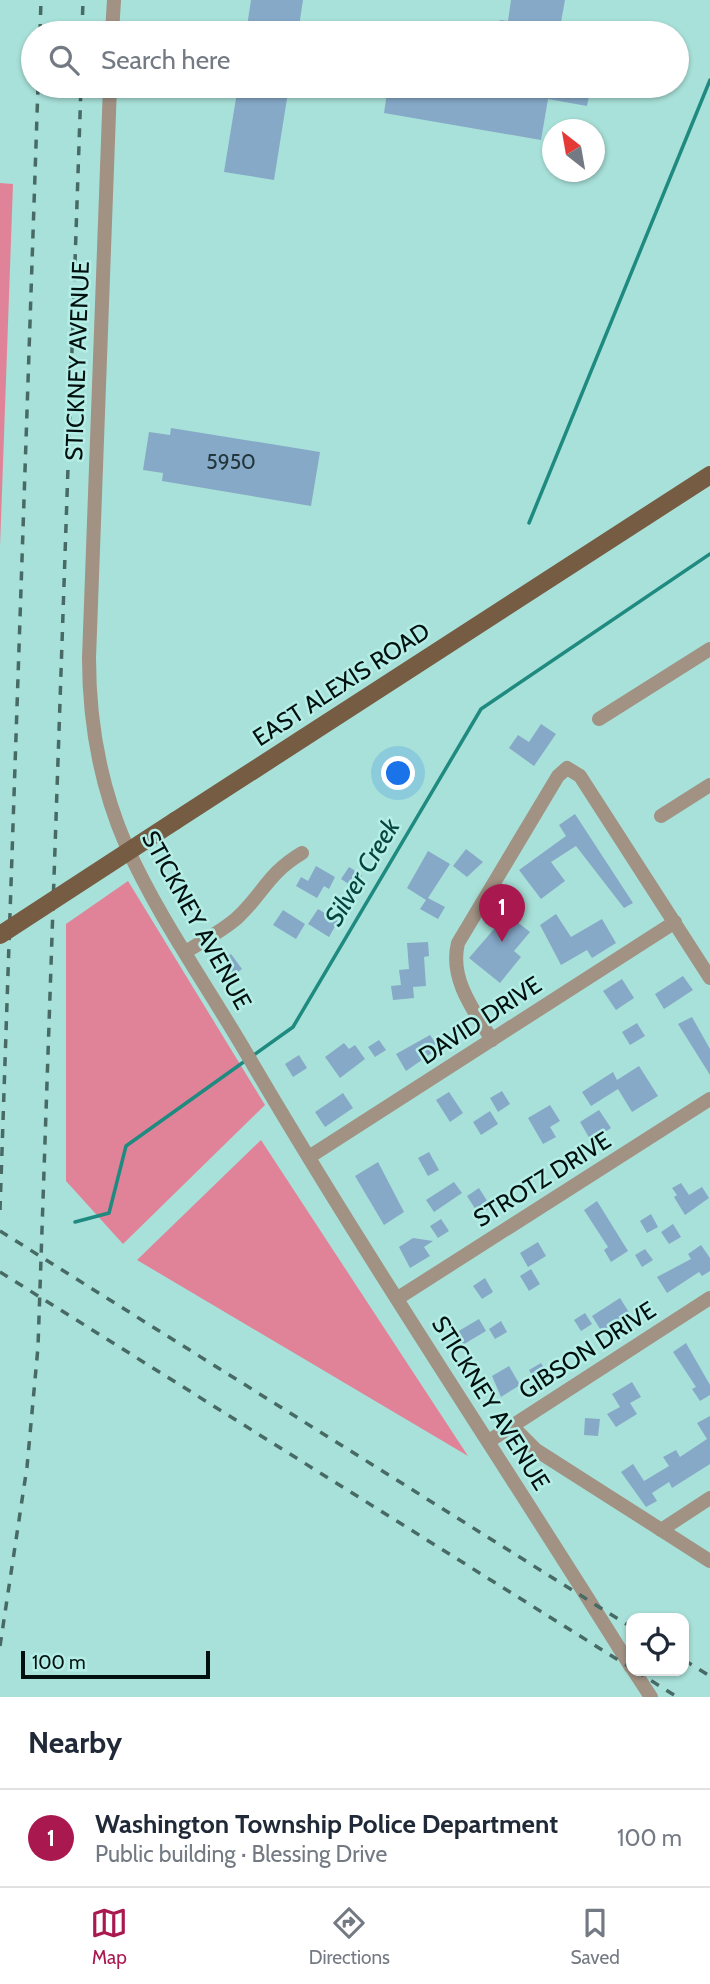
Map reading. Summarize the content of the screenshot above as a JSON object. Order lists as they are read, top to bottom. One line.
{"streets":{"main road":["EAST ALEXIS ROAD"],"street":["STICKNEY AVENUE","DAVID DRIVE","STROTZ DRIVE","GIBSON DRIVE"]},"crossings":[["STICKNEY AVENUE","DAVID DRIVE"],["STICKNEY AVENUE","STROTZ DRIVE"],["STICKNEY AVENUE","GIBSON DRIVE"]],"water":["Silver Creek"],"house_numbers":["5950"],"scale_bar":"100 m","north":"top left","page":{"search":"Search here","pins":"1","scale":"100 m","heading":"Nearby","list":[{"mark":"1","name":"Washington Township Police Department","note":"Public building · Blessing Drive","value":"100 m"}],"nav":["Map","Directions","Saved"]}}
